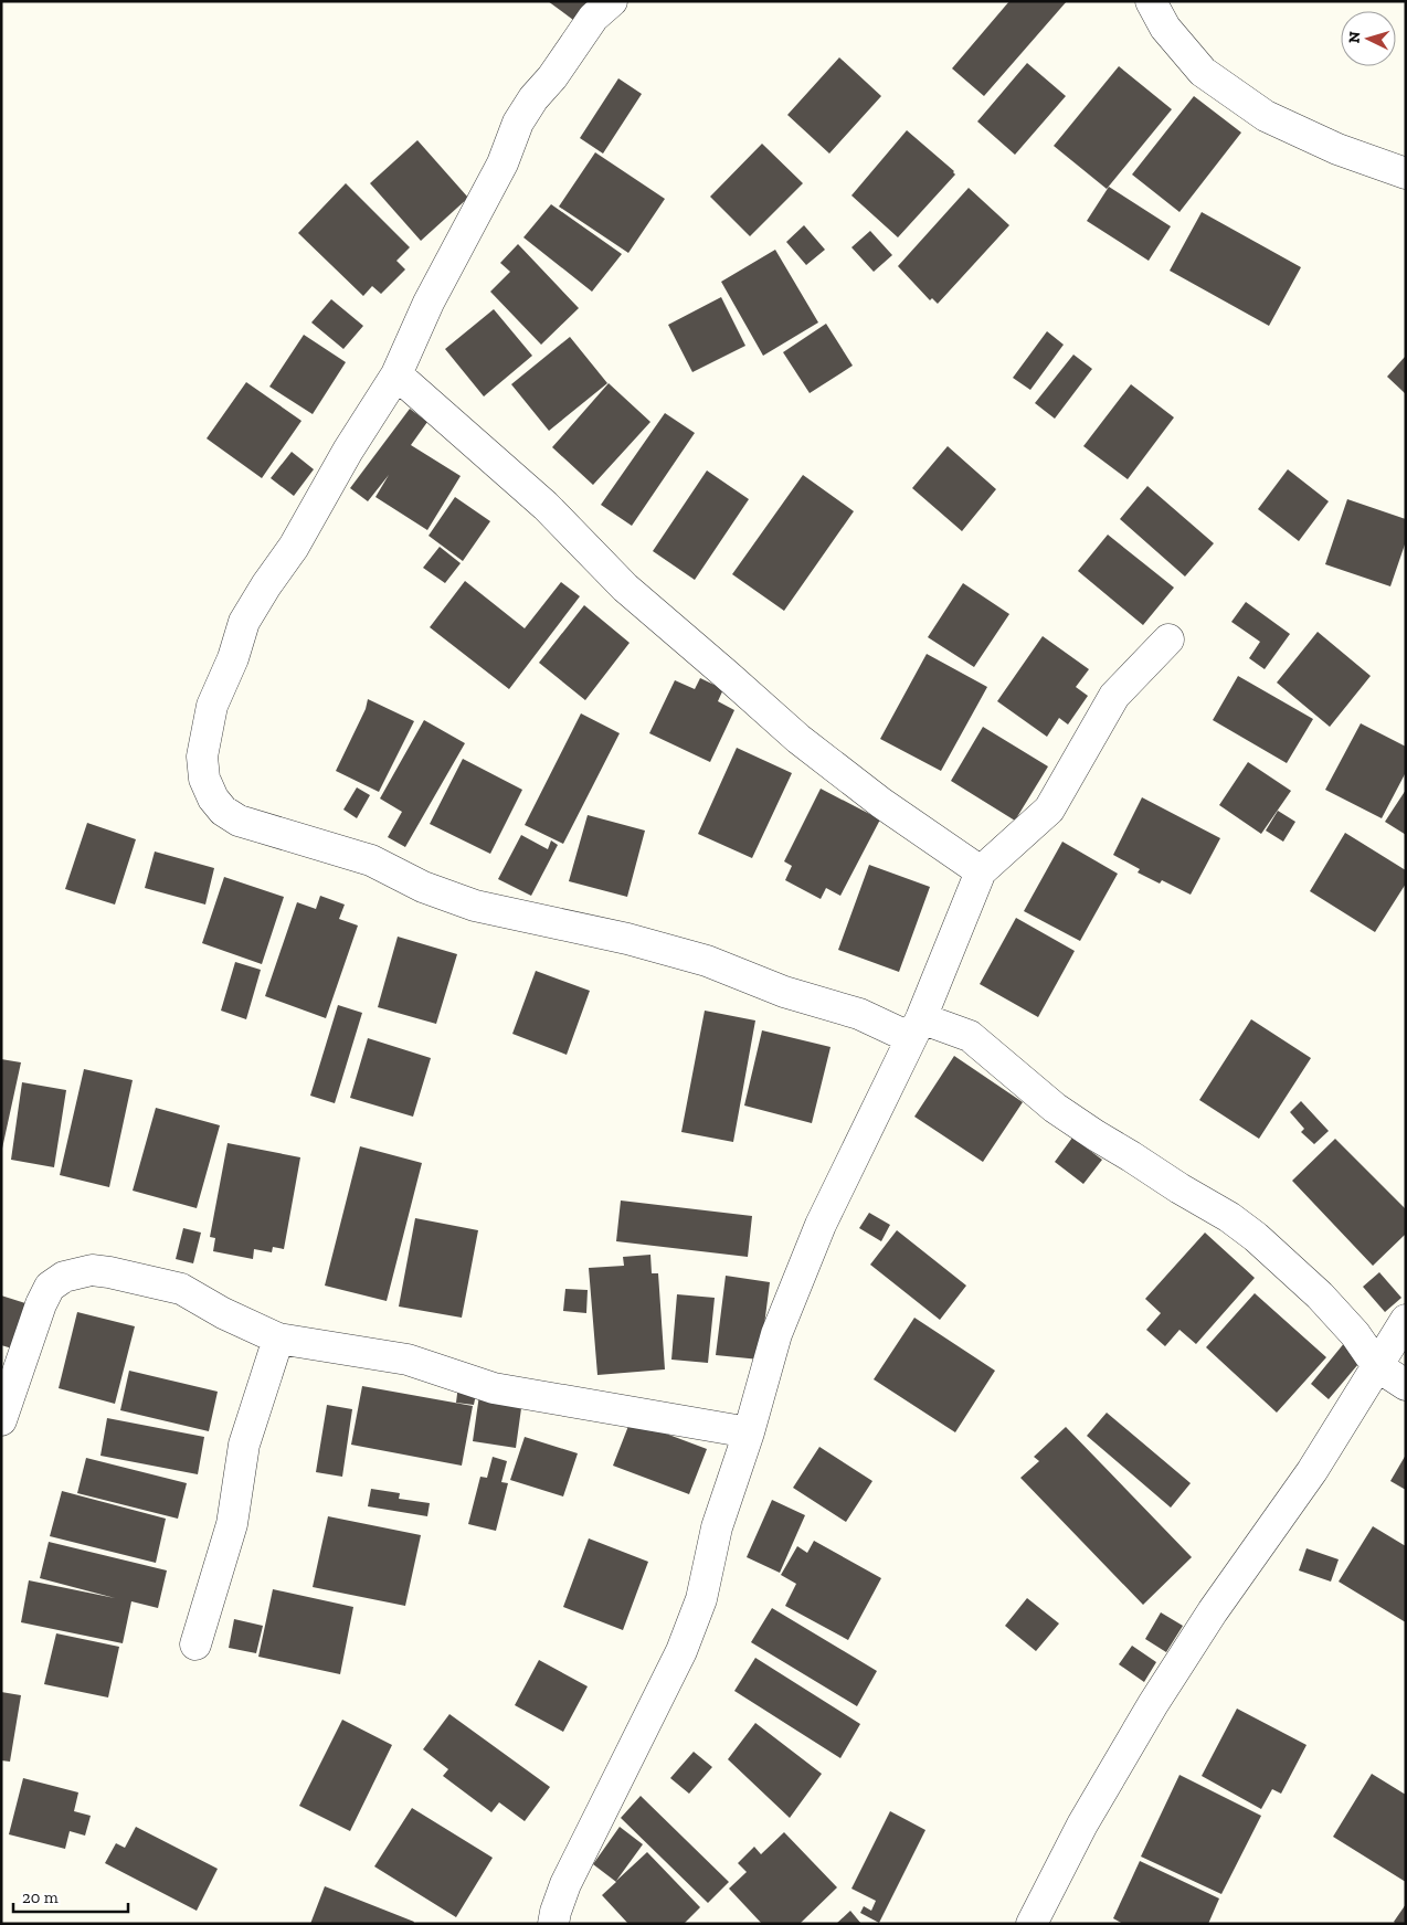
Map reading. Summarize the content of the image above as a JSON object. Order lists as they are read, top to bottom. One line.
{"scale_bar":"20 m","north":"left"}
